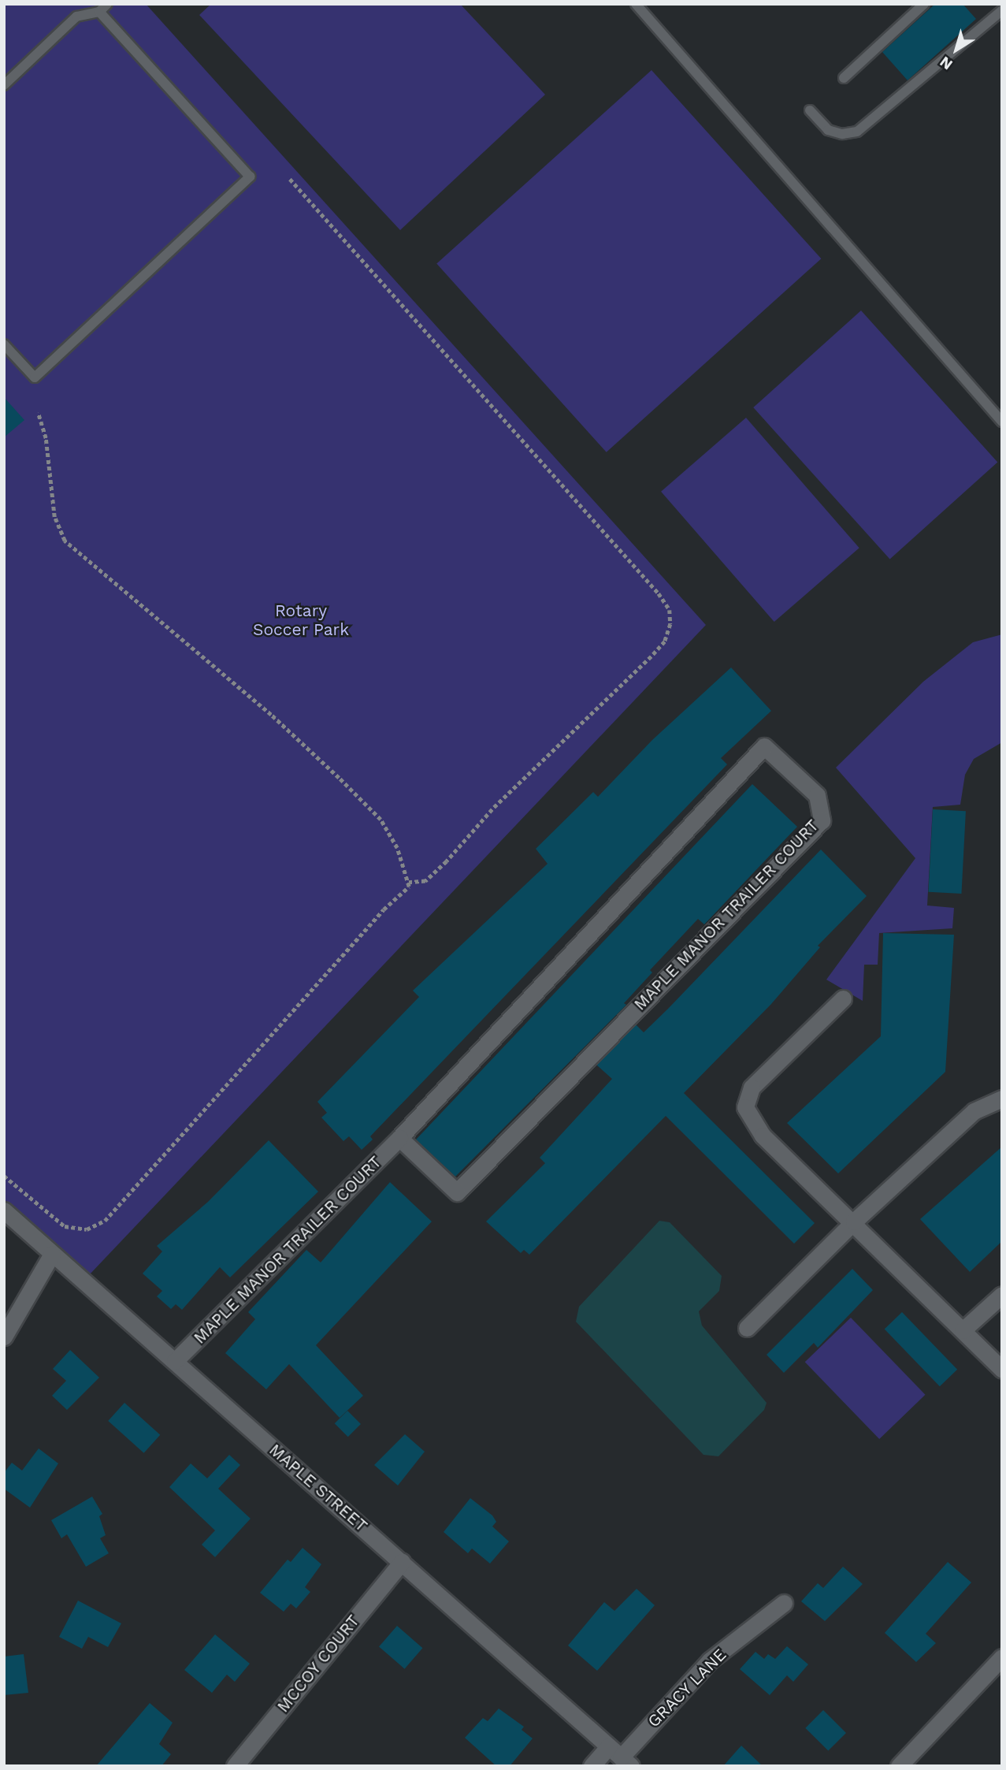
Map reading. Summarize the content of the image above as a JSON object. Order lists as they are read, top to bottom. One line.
{"streets":{"street":["MAPLE MANOR TRAILER COURT","MAPLE STREET","MCCOY COURT","GRACY LANE"]},"crossings":[["MAPLE MANOR TRAILER COURT","MAPLE STREET"],["MAPLE STREET","MCCOY COURT"],["MAPLE STREET","GRACY LANE"]],"parks":["Rotary Soccer Park"],"north":"bottom left"}
